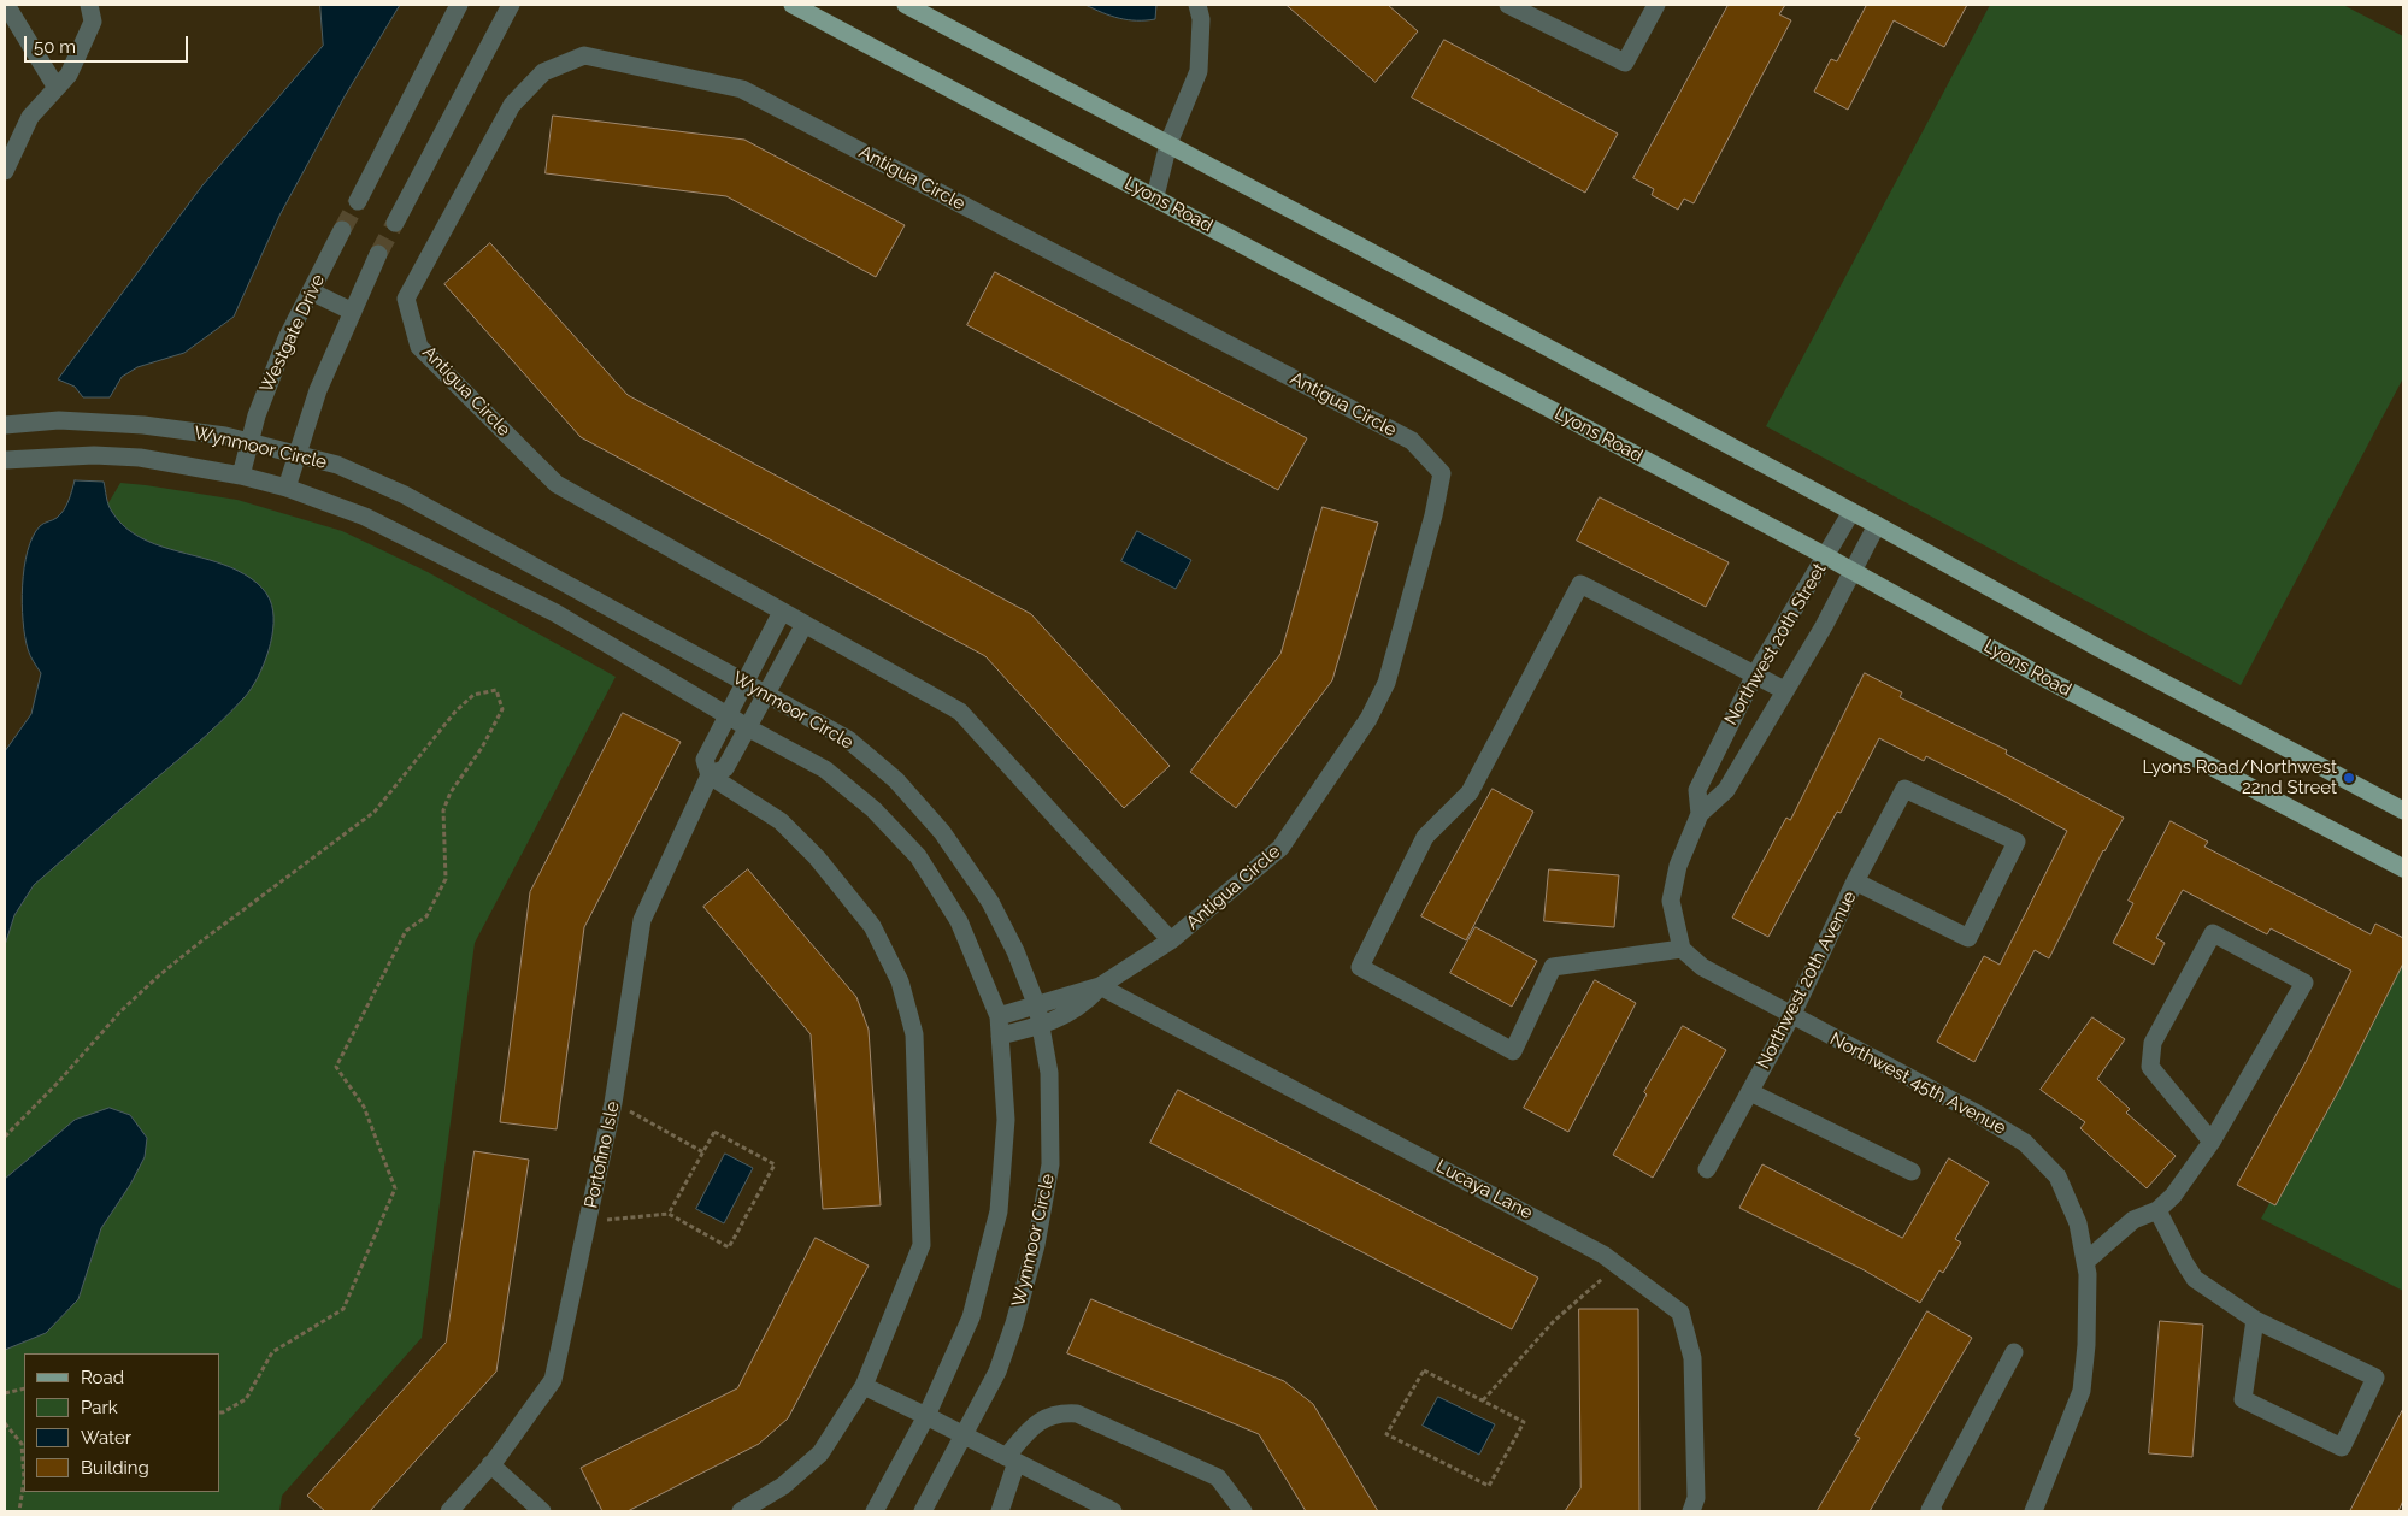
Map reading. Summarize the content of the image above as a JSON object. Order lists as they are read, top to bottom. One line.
{"streets":{"main road":["Lyons Road"],"street":["Antigua Circle","Westgate Drive","Wynmoor Circle","Northwest 20th Street","Northwest 20th Avenue","Northwest 45th Avenue","Portofino Isle","Lucaya Lane"]},"crossings":[["Antigua Circle","Wynmoor Circle"],["Antigua Circle","Lucaya Lane"],["Lyons Road","Northwest 20th Street"],["Westgate Drive","Wynmoor Circle"],["Wynmoor Circle","Portofino Isle"],["Northwest 20th Street","Northwest 45th Avenue"],["Northwest 20th Avenue","Northwest 45th Avenue"]],"places":["Lyons Road/Northwest 22nd Street"],"legend":["Road","Park","Water","Building"],"scale_bar":"50 m"}
